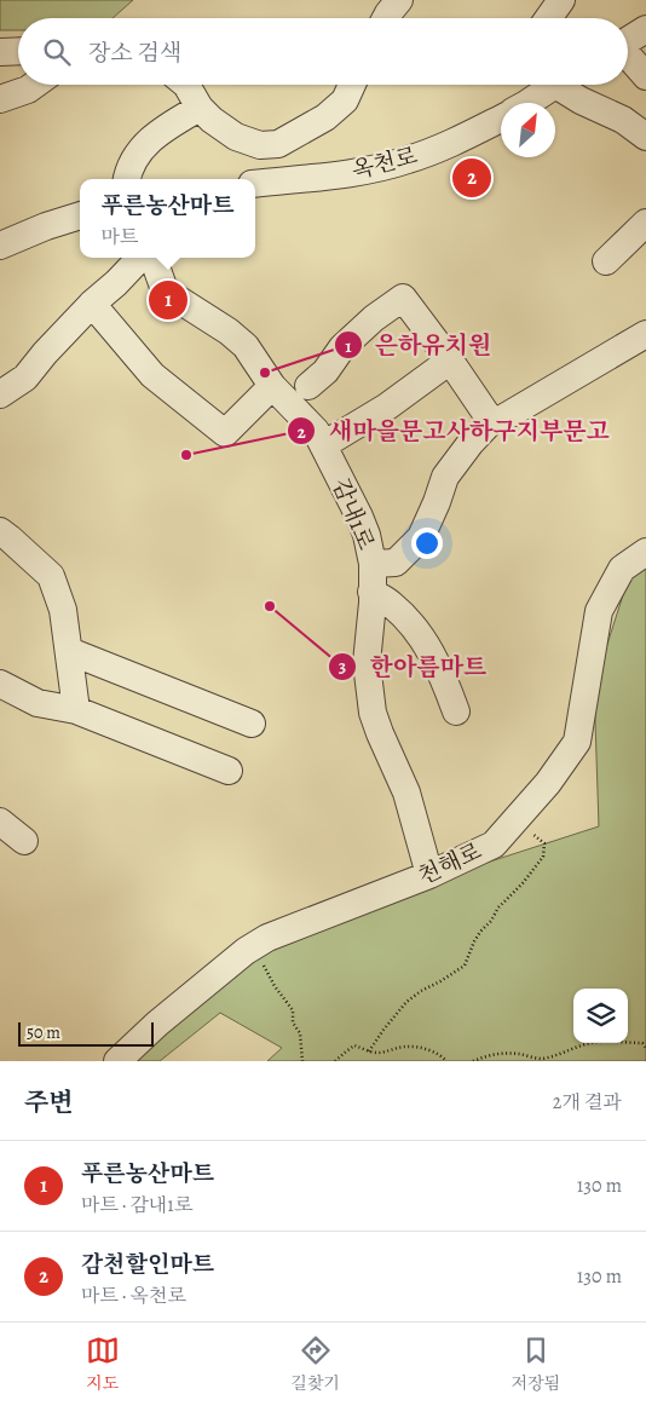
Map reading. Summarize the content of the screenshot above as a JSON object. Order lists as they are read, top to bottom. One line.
{"streets":{"street":["옥천로","감내1로","천해로"]},"crossings":[["감내1로","천해로"]],"places":["은하유치원","새마을문고사하구지부문고","한아름마트"],"scale_bar":"50 m","north":"top right","page":{"search":"장소 검색","pins":["2","1"],"popup":["푸른농산마트","마트"],"scale":"50 m","heading":["주변","2개 결과"],"list":[{"mark":"1","name":"푸른농산마트","note":"마트 · 감내1로","value":"130 m"},{"mark":"2","name":"감천할인마트","note":"마트 · 옥천로","value":"130 m"}],"nav":["지도","길찾기","저장됨"]}}
